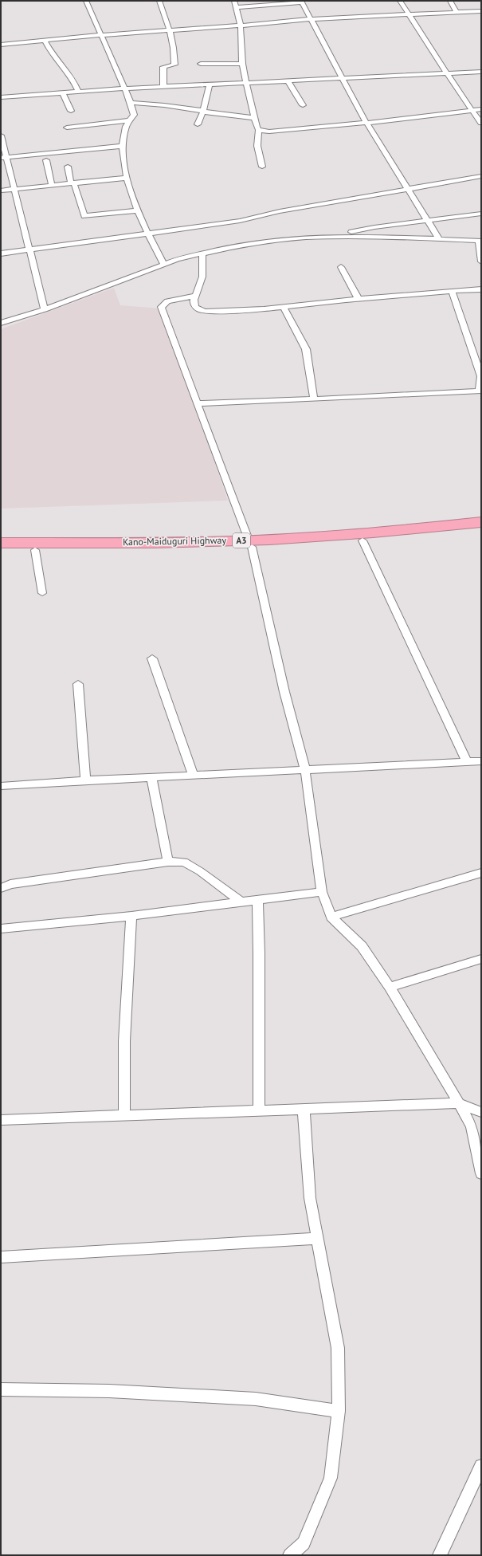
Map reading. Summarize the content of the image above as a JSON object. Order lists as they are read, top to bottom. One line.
{"streets":{"highway":["A3","Kano-Maiduguri Highway"]}}
